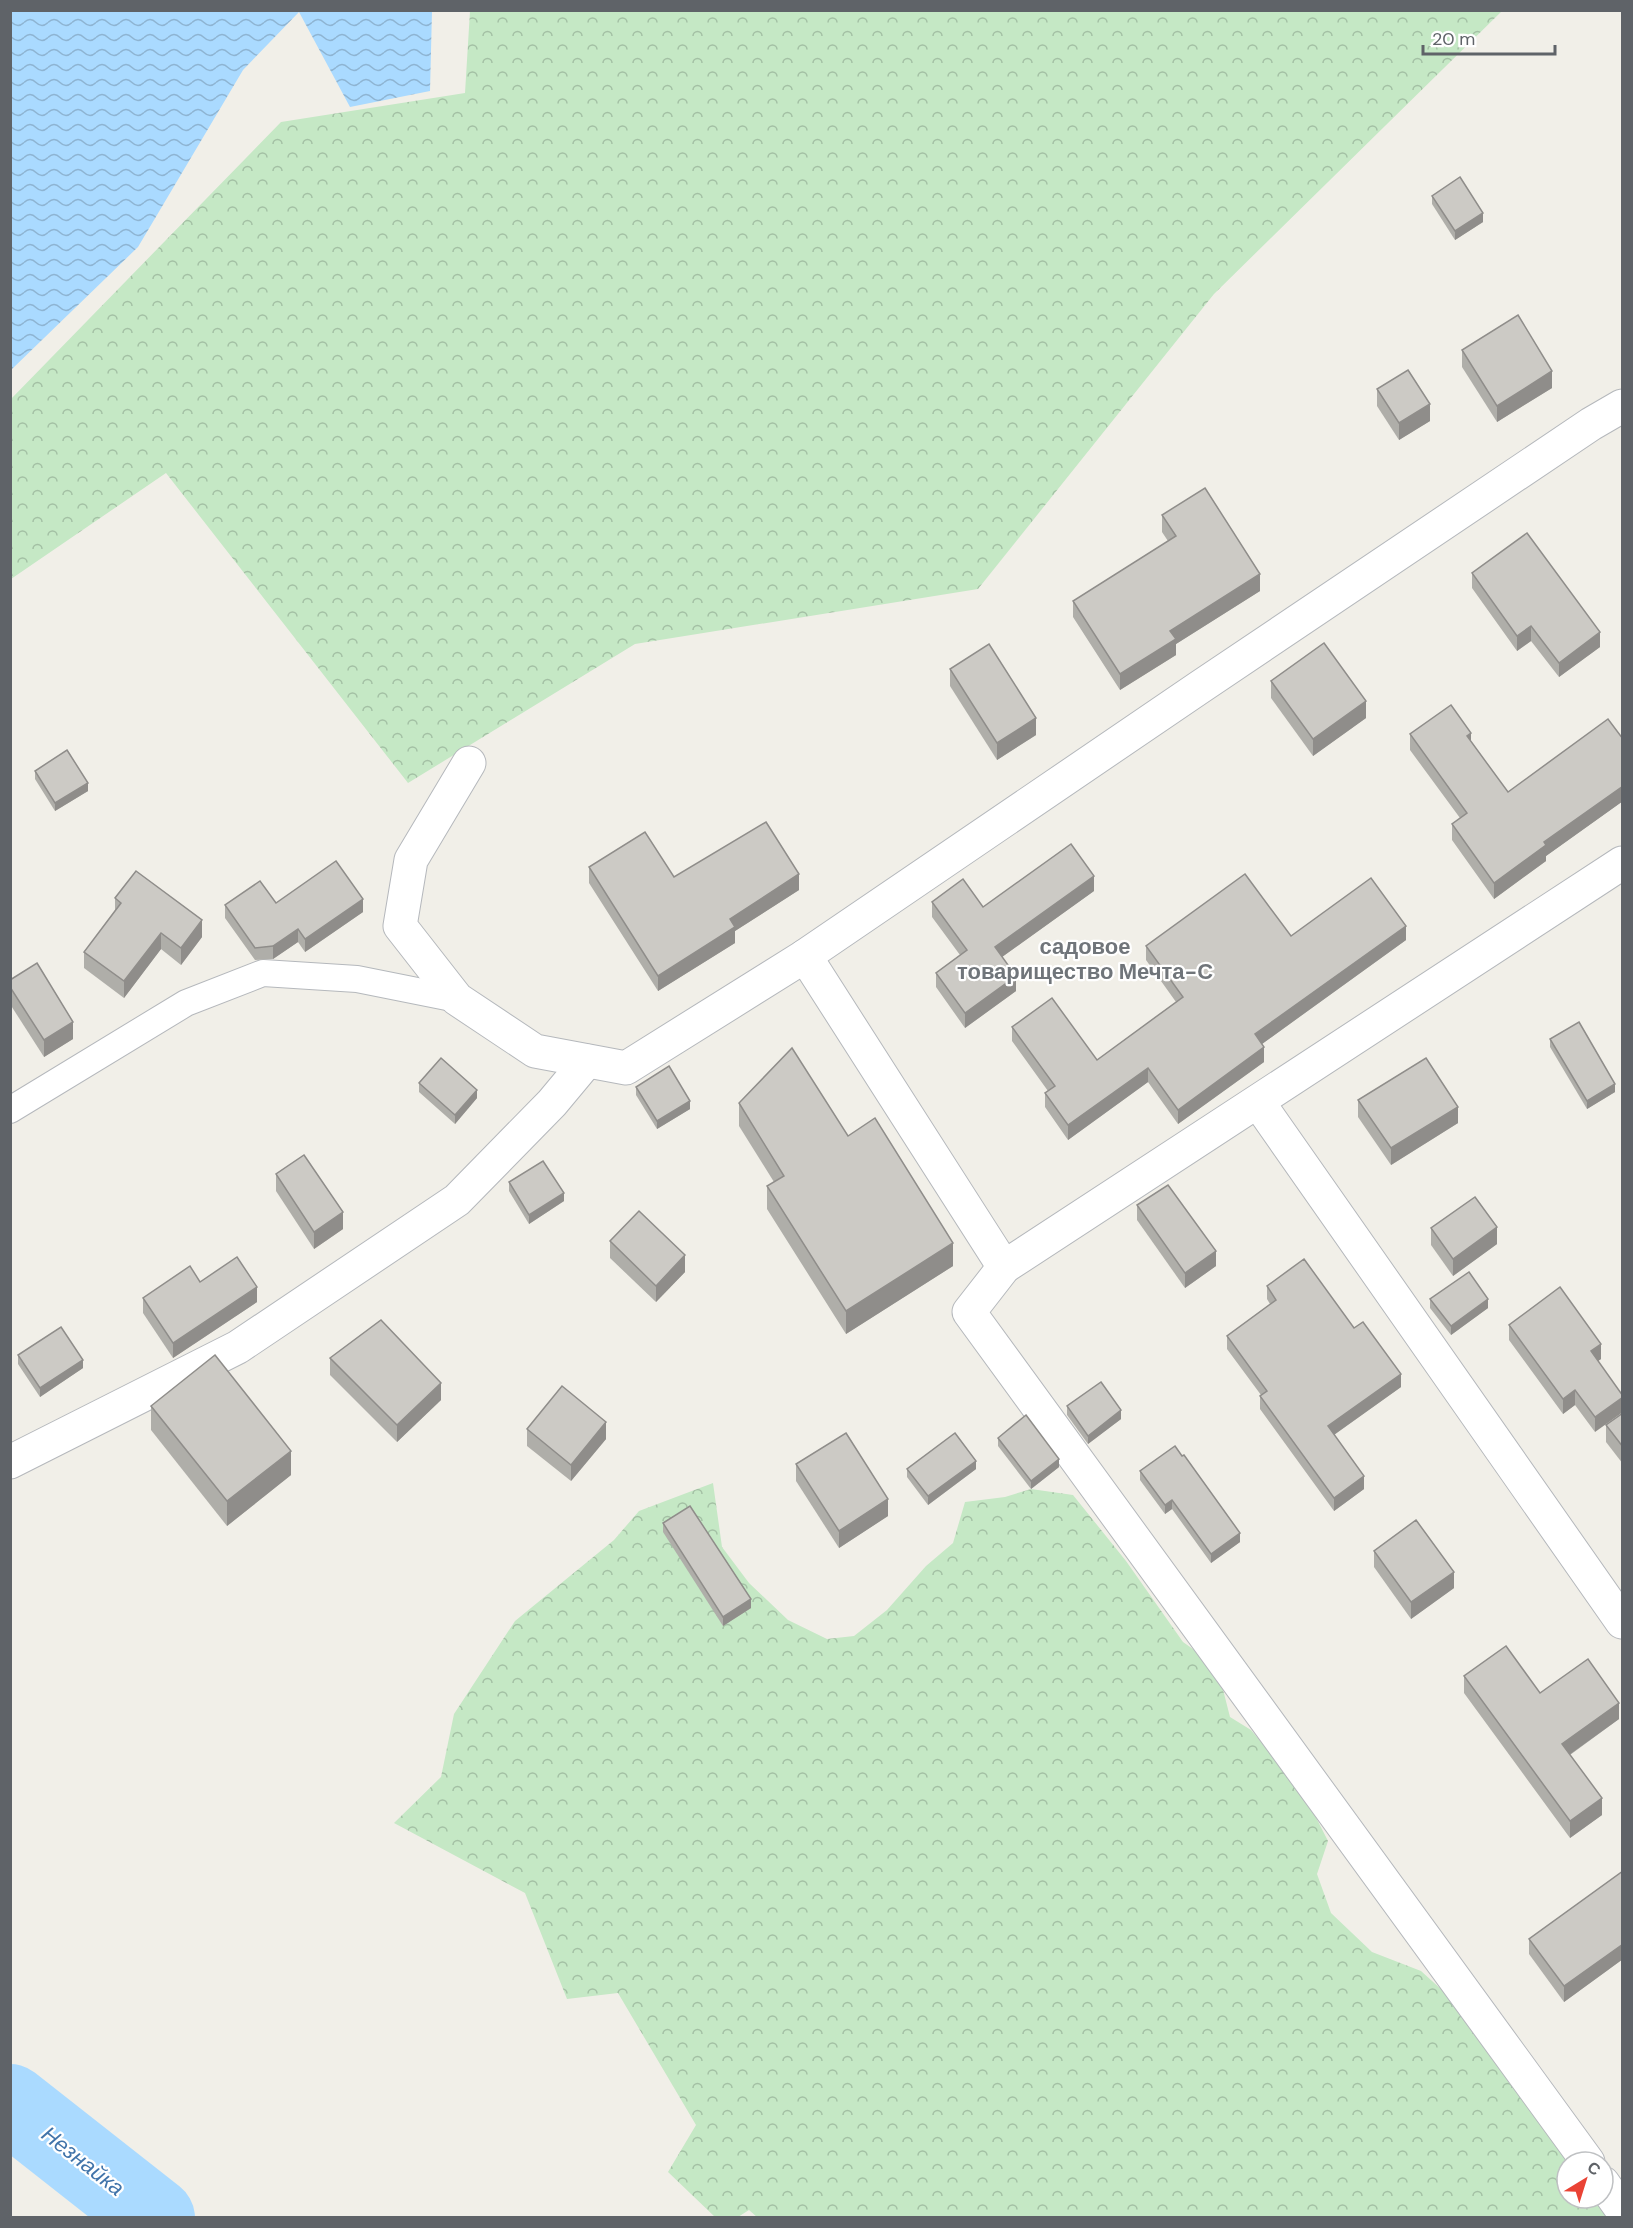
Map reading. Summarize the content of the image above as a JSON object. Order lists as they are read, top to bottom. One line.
{"districts":["садовое товарищество Мечта-С"],"water":["Незнайка"],"scale_bar":"20 m","north":"top right"}
